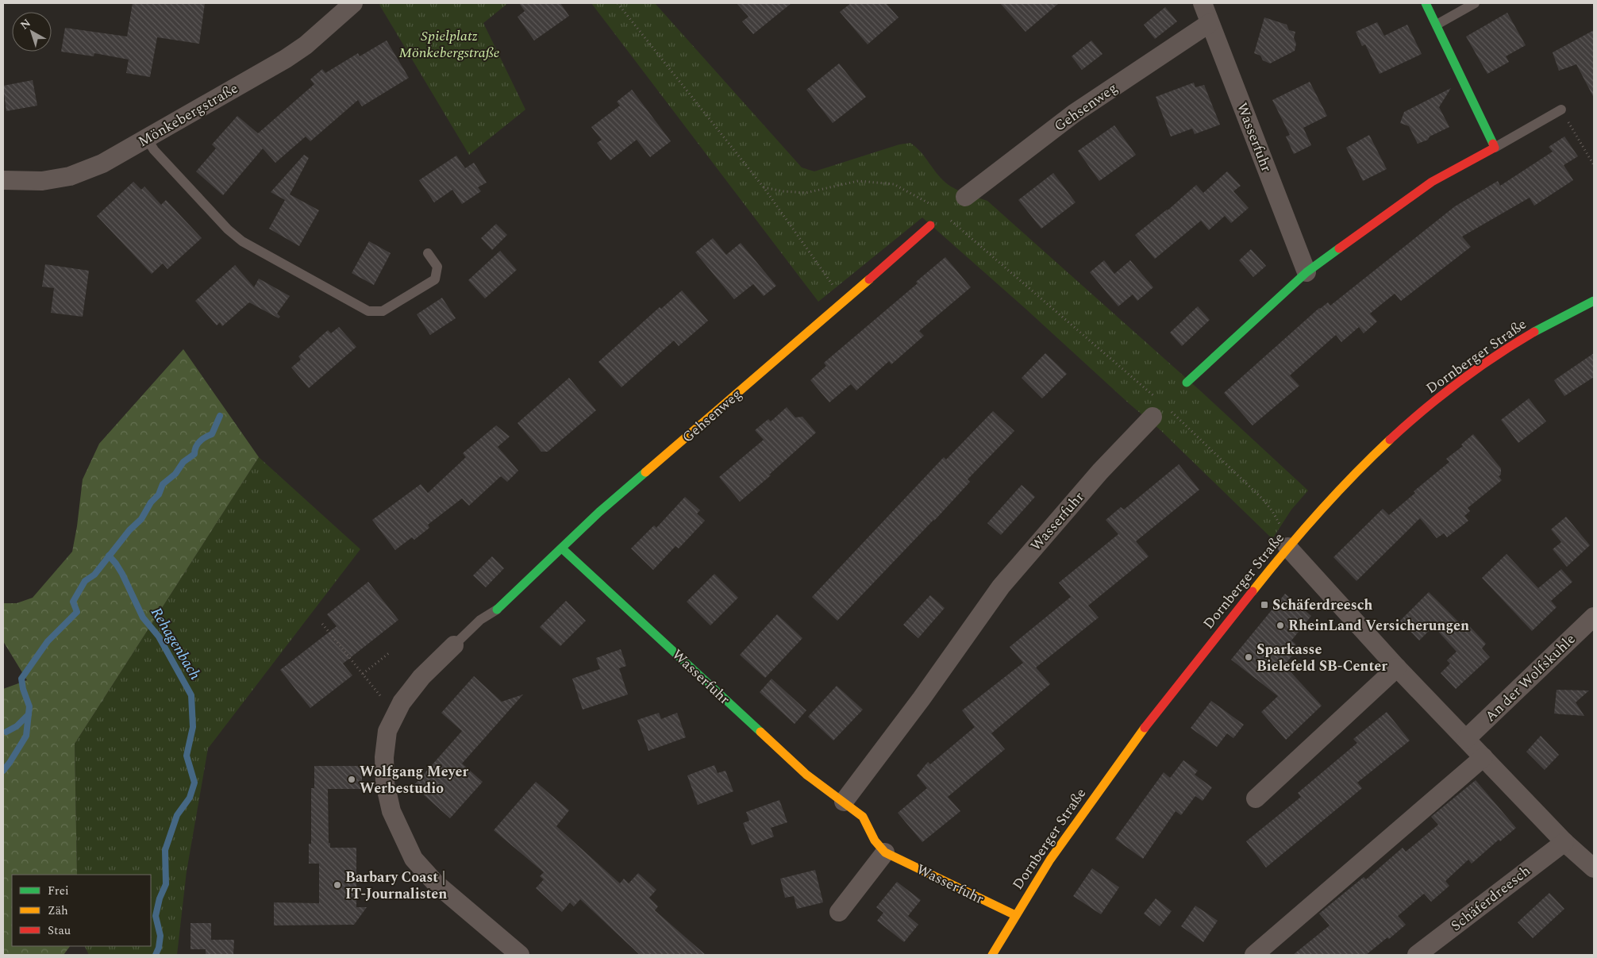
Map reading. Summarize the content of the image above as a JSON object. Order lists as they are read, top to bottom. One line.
{"streets":{"street":["Gehsenweg","Mönkebergstraße","Wasserfuhr","Dornberger Straße","An der Wolfskuhle","Schäferdreesch"]},"crossings":[["Gehsenweg","Wasserfuhr"],["Wasserfuhr","Dornberger Straße"]],"water":["Rehagenbach"],"parks":["Spielplatz Mönkebergstraße"],"places":{"transit":["Schäferdreesch"],"other":["RheinLand Versicherungen","Sparkasse Bielefeld SB-Center","Wolfgang Meyer Werbestudio","Barbary Coast | IT-Journalisten"]},"legend":["Frei","Zäh","Stau"],"north":"top left"}
